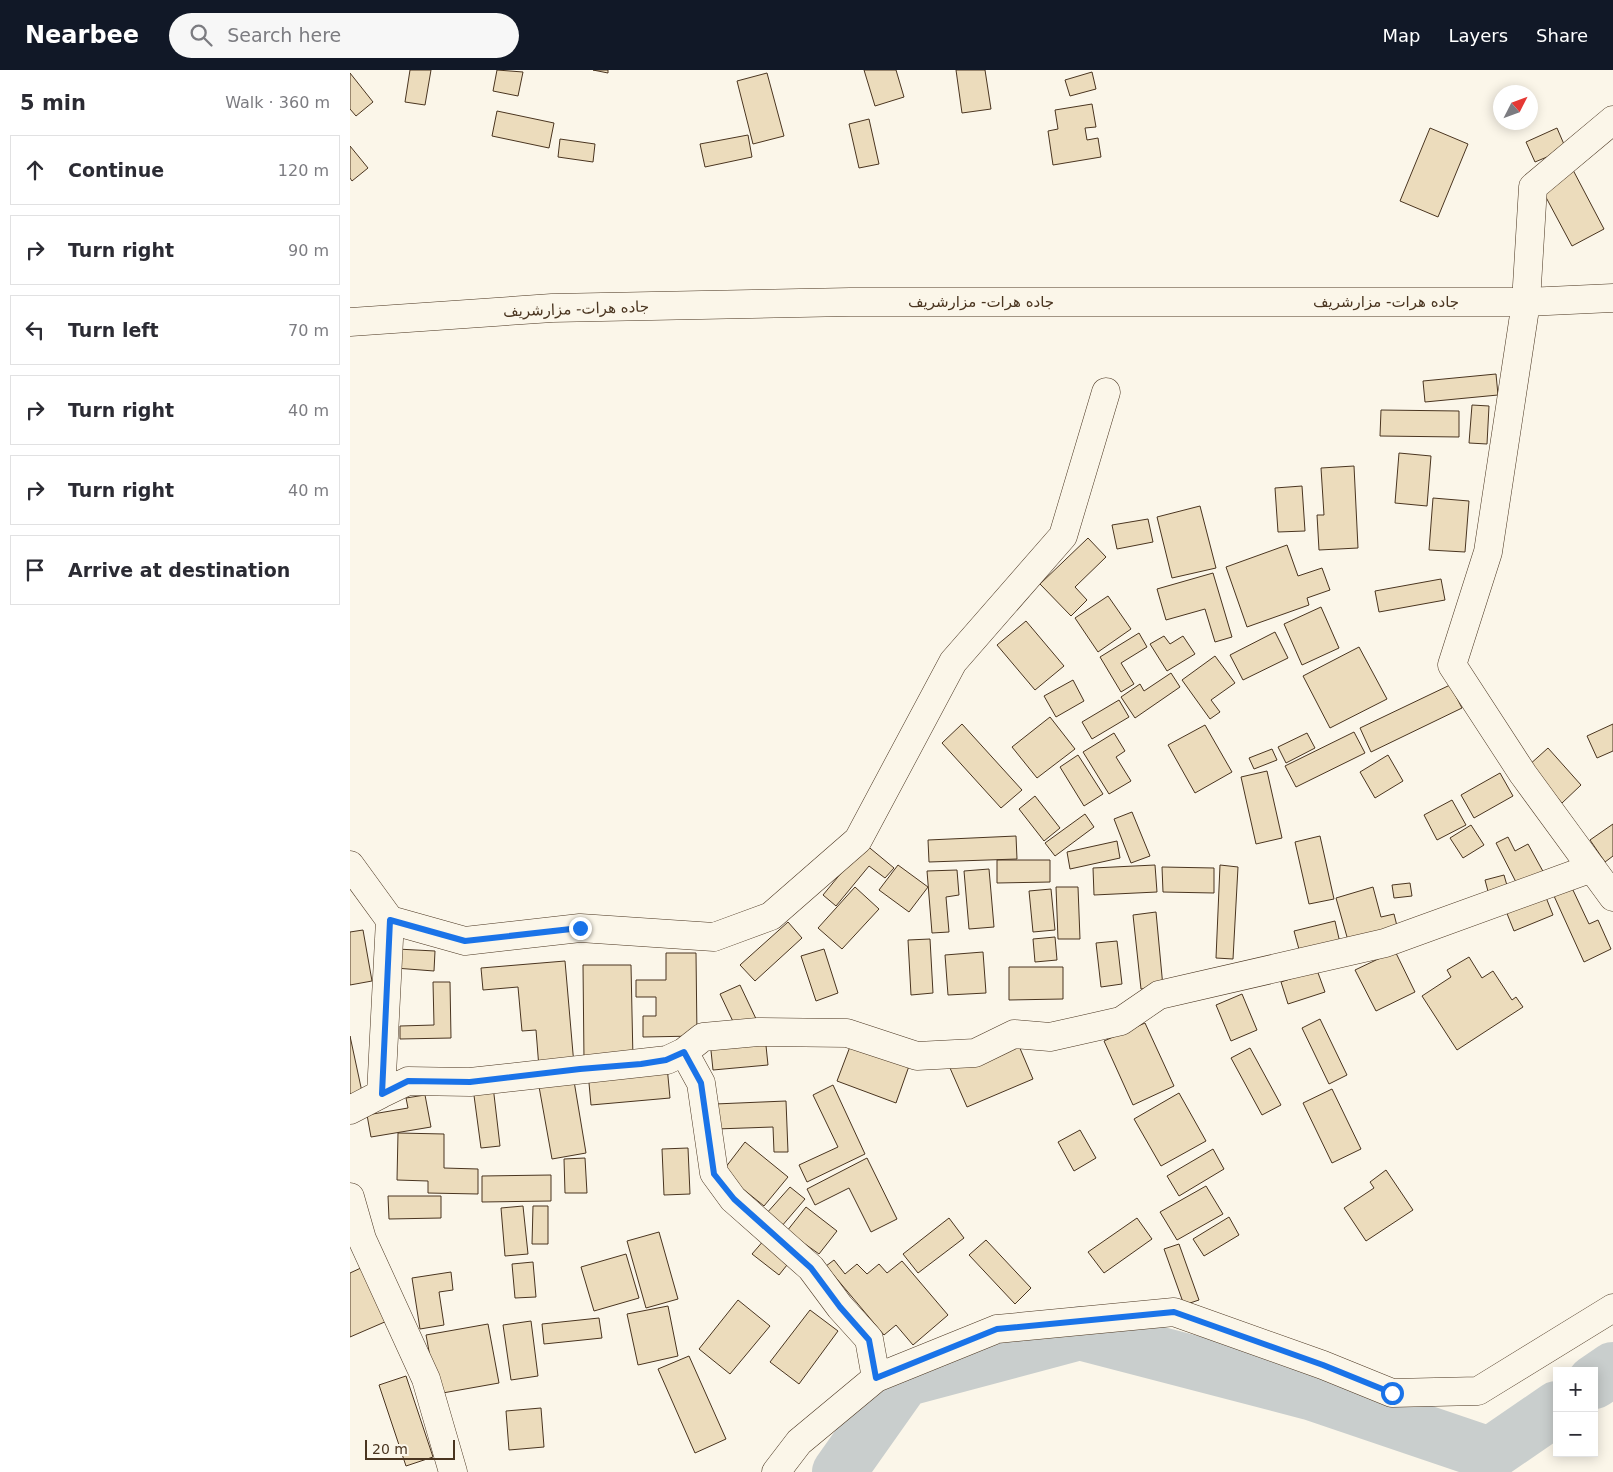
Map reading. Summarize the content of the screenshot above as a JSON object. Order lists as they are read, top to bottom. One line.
{"streets":{"main road":["جاده هرات- مزارشریف"]},"scale_bar":"20 m","north":"top right","page":{"header":"Nearbee","search":"Search here","nav":["Map","Layers","Share"],"heading":["5 min","Walk · 360 m"],"list":[["Continue","120 m"],["Turn right","90 m"],["Turn left","70 m"],["Turn right","40 m"],["Turn right","40 m"],"Arrive at destination"],"map_buttons":["+","−"],"scale":"20 m"}}
